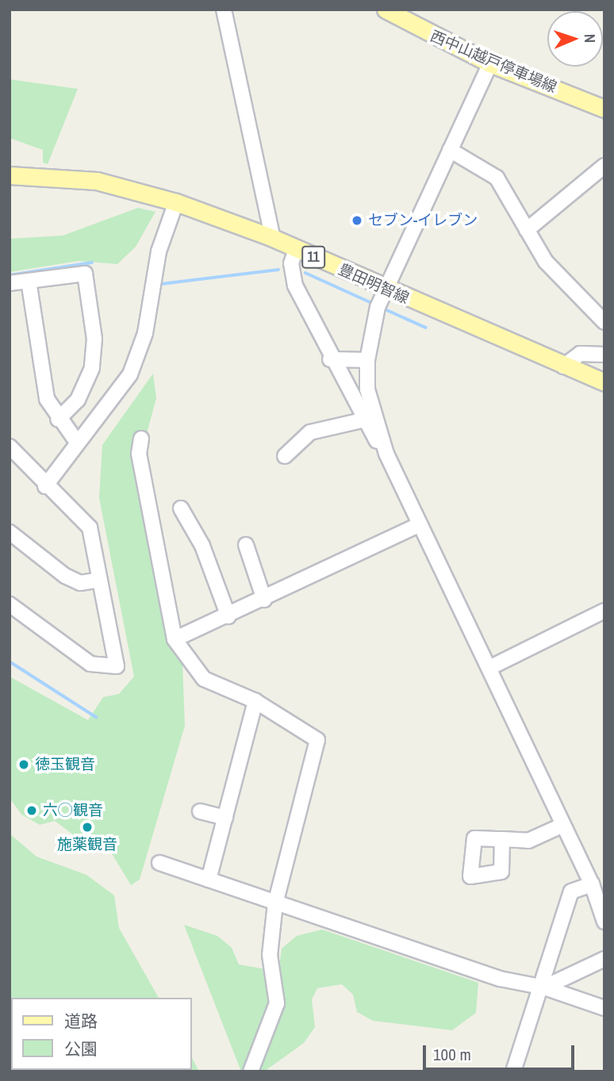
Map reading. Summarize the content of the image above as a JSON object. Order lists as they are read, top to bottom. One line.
{"streets":{"main road":["西中山越戸停車場線","11","豊田明智線"]},"places":["セブン-イレブン","徳玉観音","六◯観音","施薬観音"],"legend":["道路","公園"],"scale_bar":"100 m","north":"right"}
